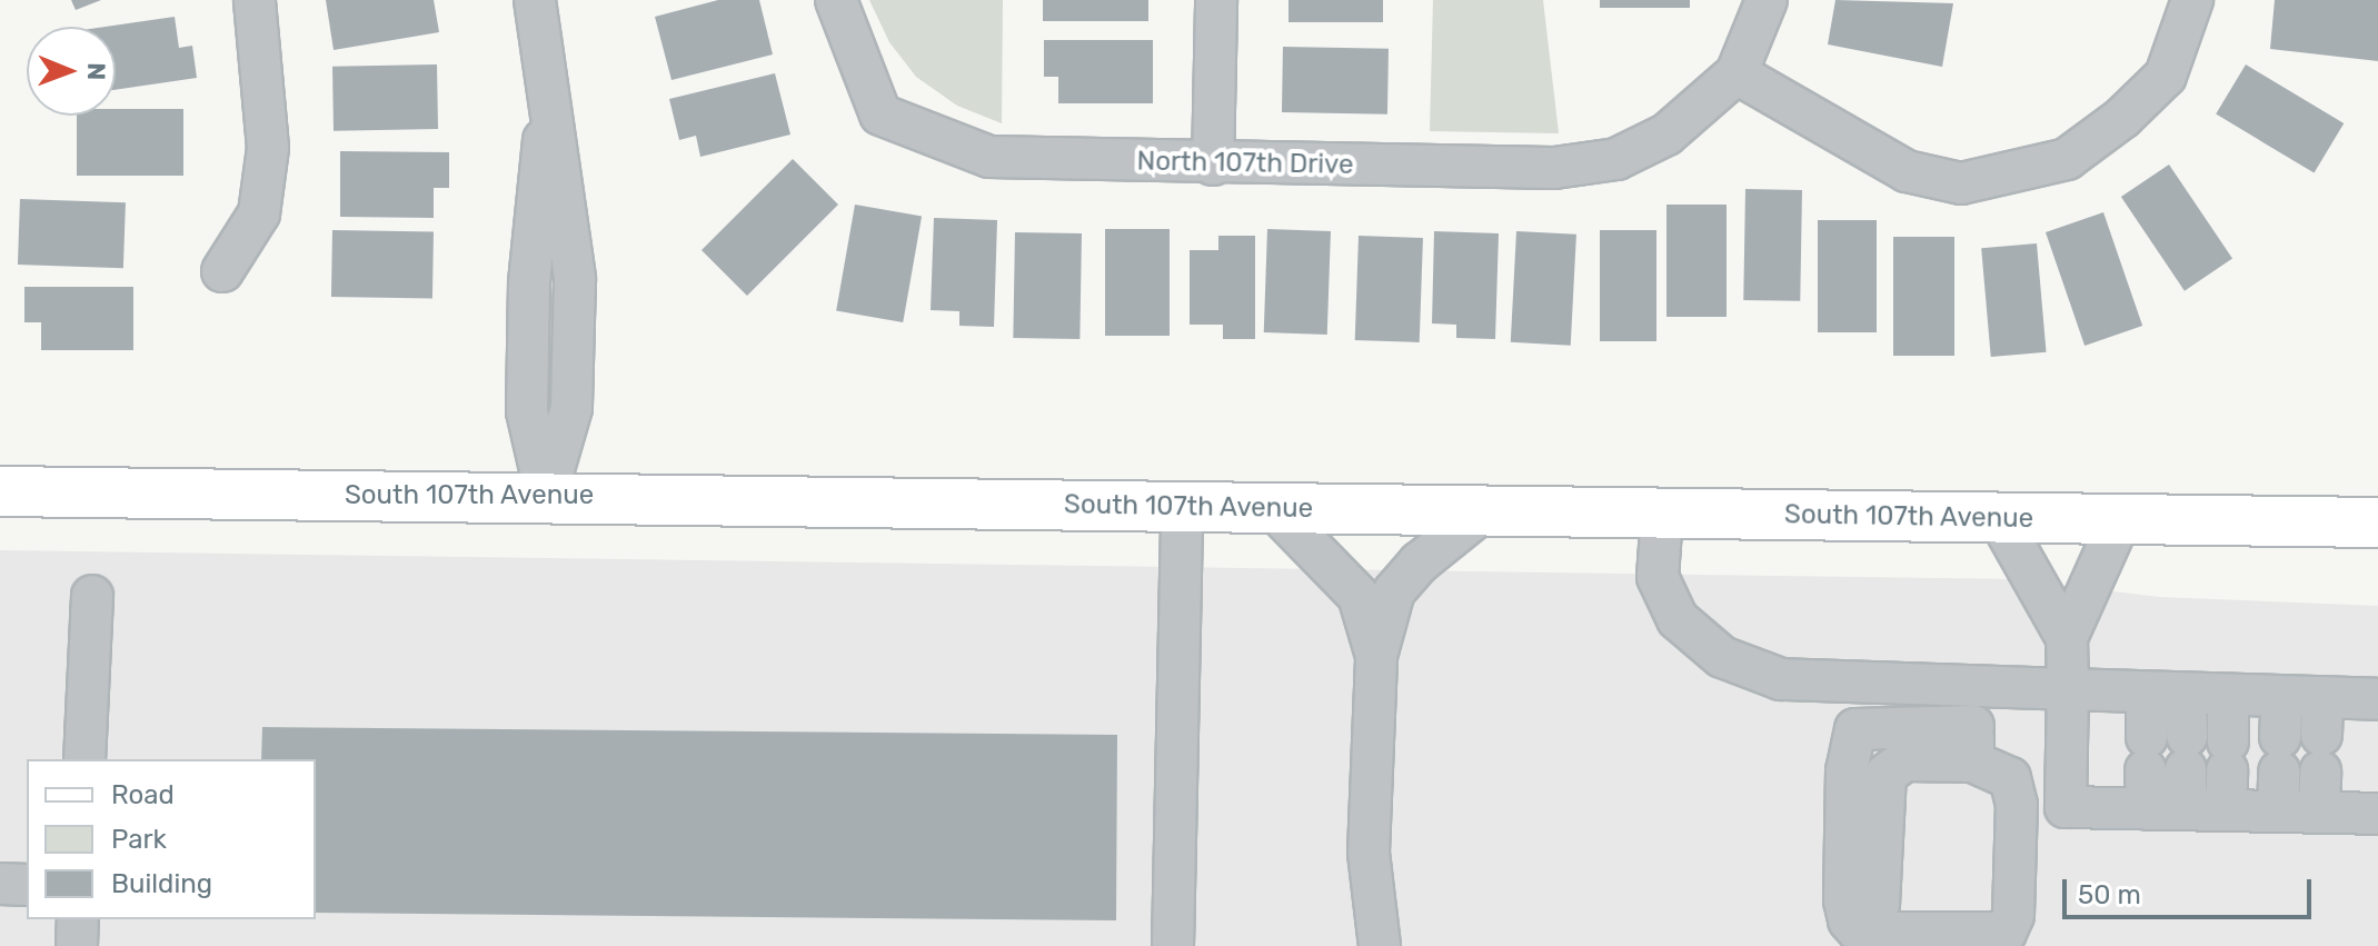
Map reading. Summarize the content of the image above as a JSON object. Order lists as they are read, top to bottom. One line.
{"streets":{"main road":["South 107th Avenue"],"street":["North 107th Drive"]},"legend":["Road","Park","Building"],"scale_bar":"50 m","north":"right"}
